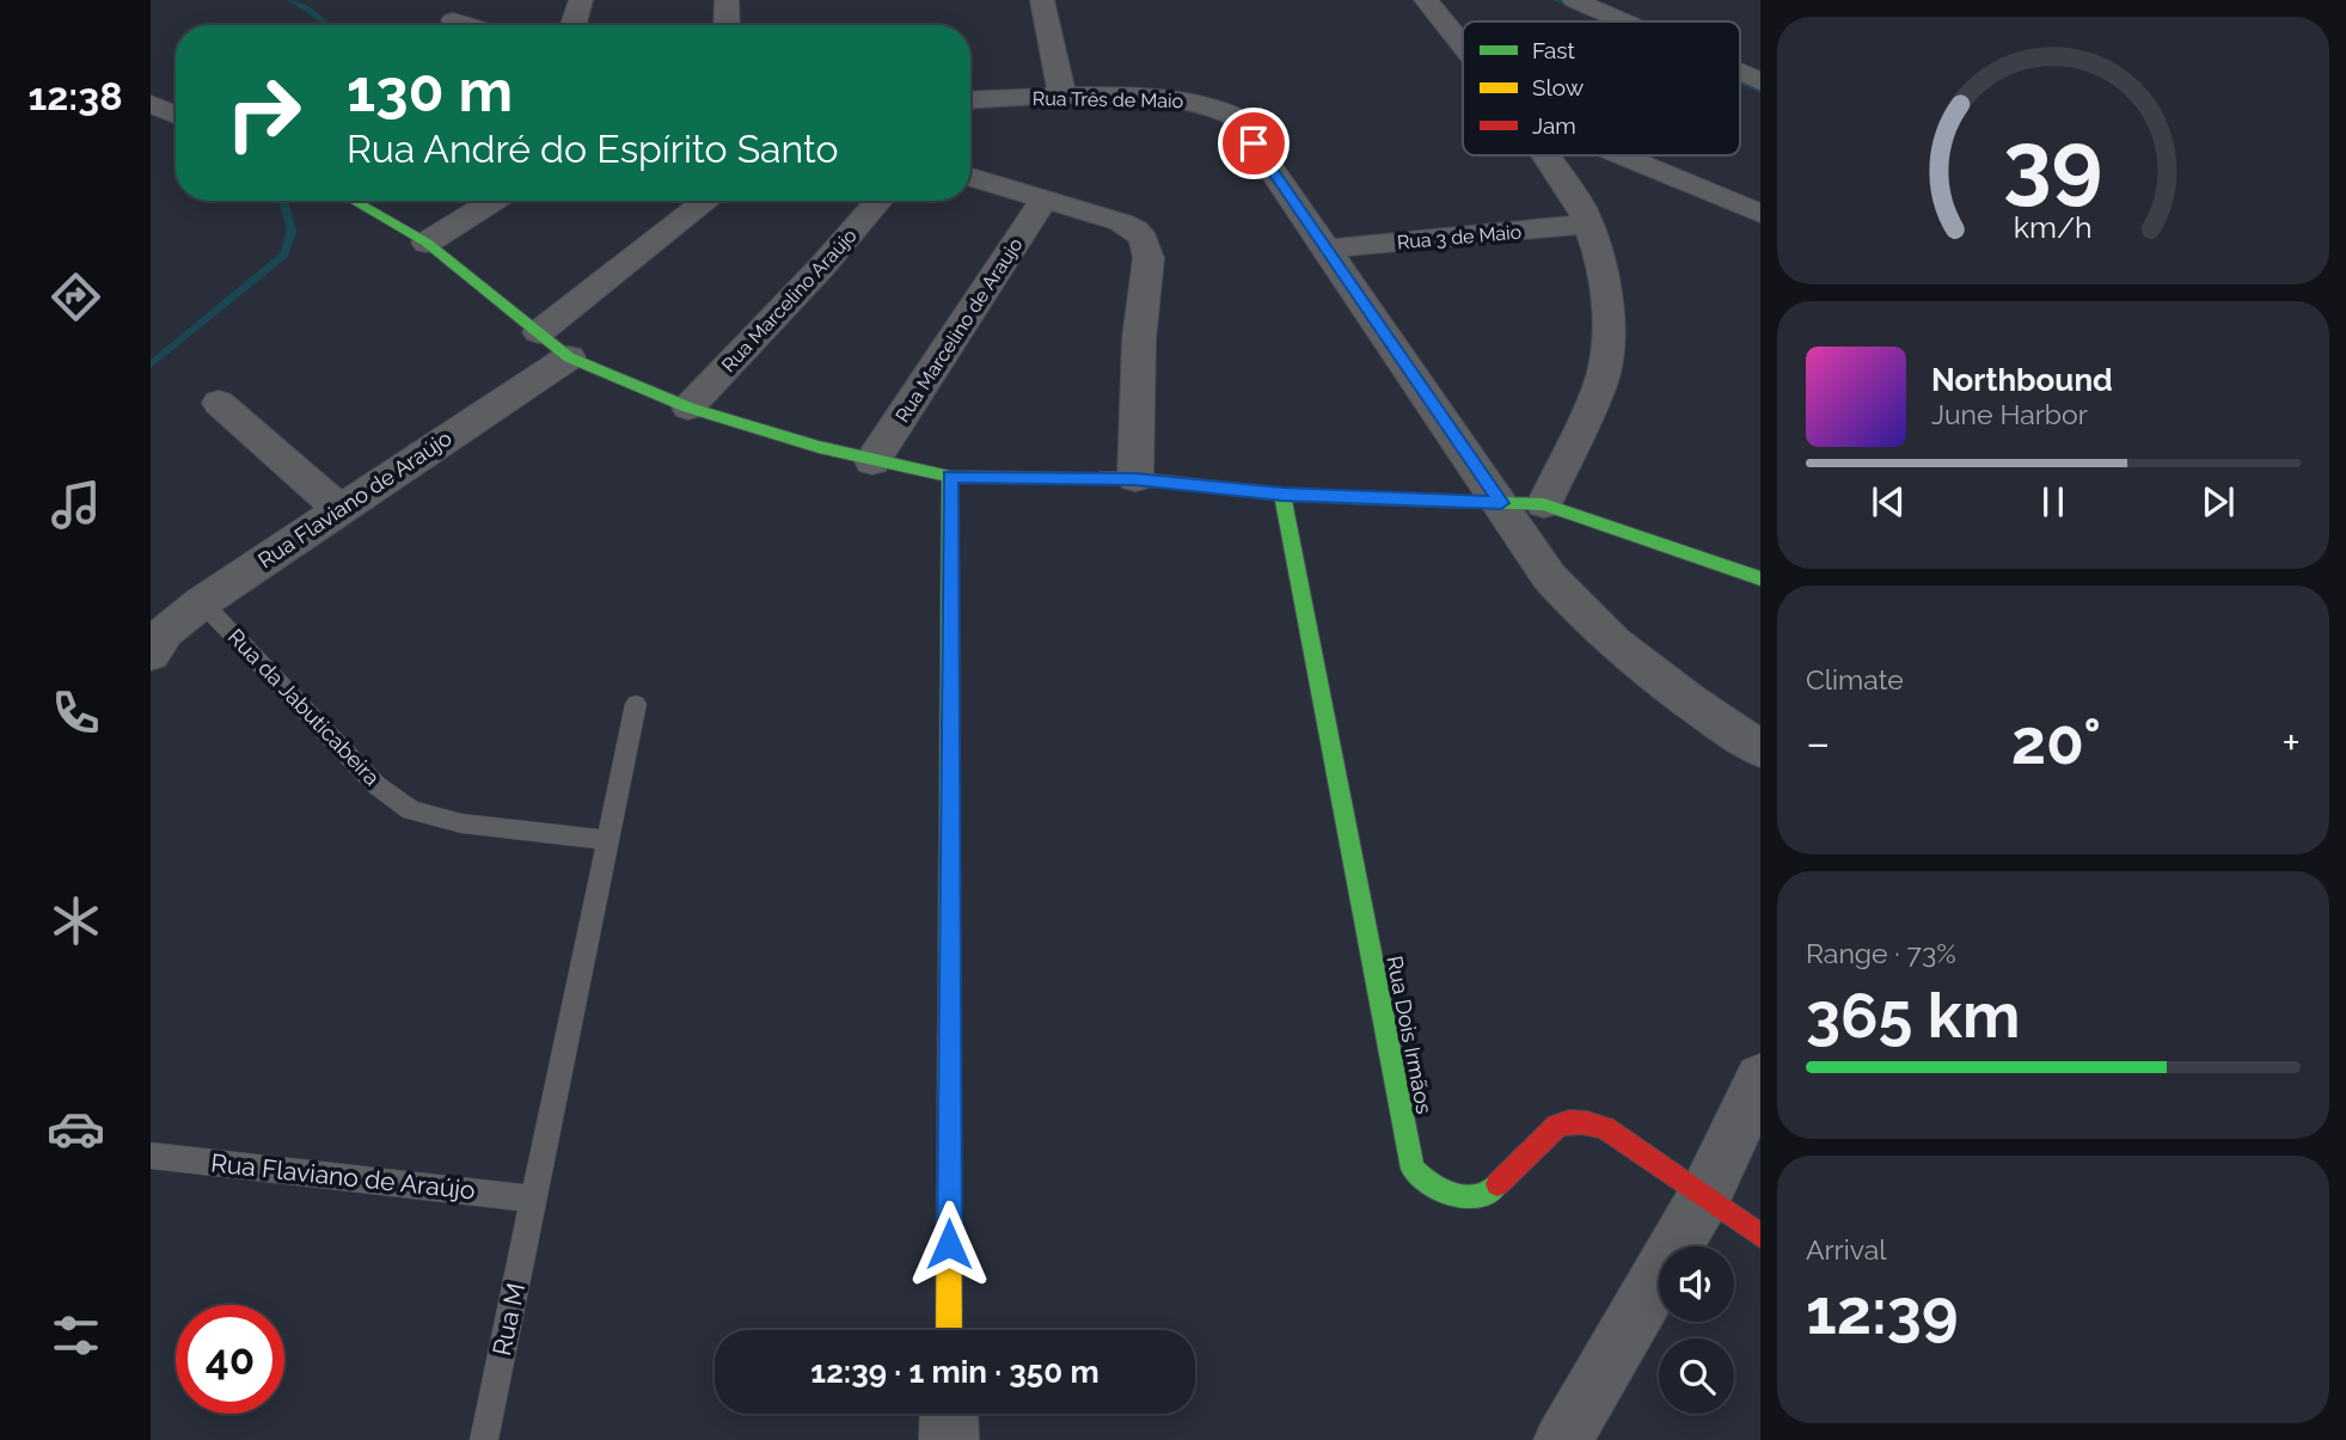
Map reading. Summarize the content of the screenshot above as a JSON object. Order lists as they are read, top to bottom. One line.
{"streets":{"street":["Rua Três de Maio","Rua 3 de Maio","Rua Marcelino Araújo","Rua Marcelino de Araujo","Rua Flaviano de Araújo","Rua Dois Irmãos"],"lane":["Rua da Jabuticabeira","Rua M"]},"crossings":[["Rua Três de Maio","Rua 3 de Maio"],["Rua Flaviano de Araújo","Rua da Jabuticabeira"],["Rua Flaviano de Araújo","Rua M"]],"legend":["Fast","Slow","Jam"],"page":{"tabs":"12:38","turn":["130 m","Rua André do Espírito Santo"],"song":["Northbound","June Harbor"],"tile":["Climate",["Range · 73%","365 km"],["Arrival","12:39"]],"heat":["−","20°","+"],"limit":"40","trip":"12:39 · 1 min · 350 m","gauge":["39","km/h"]}}
